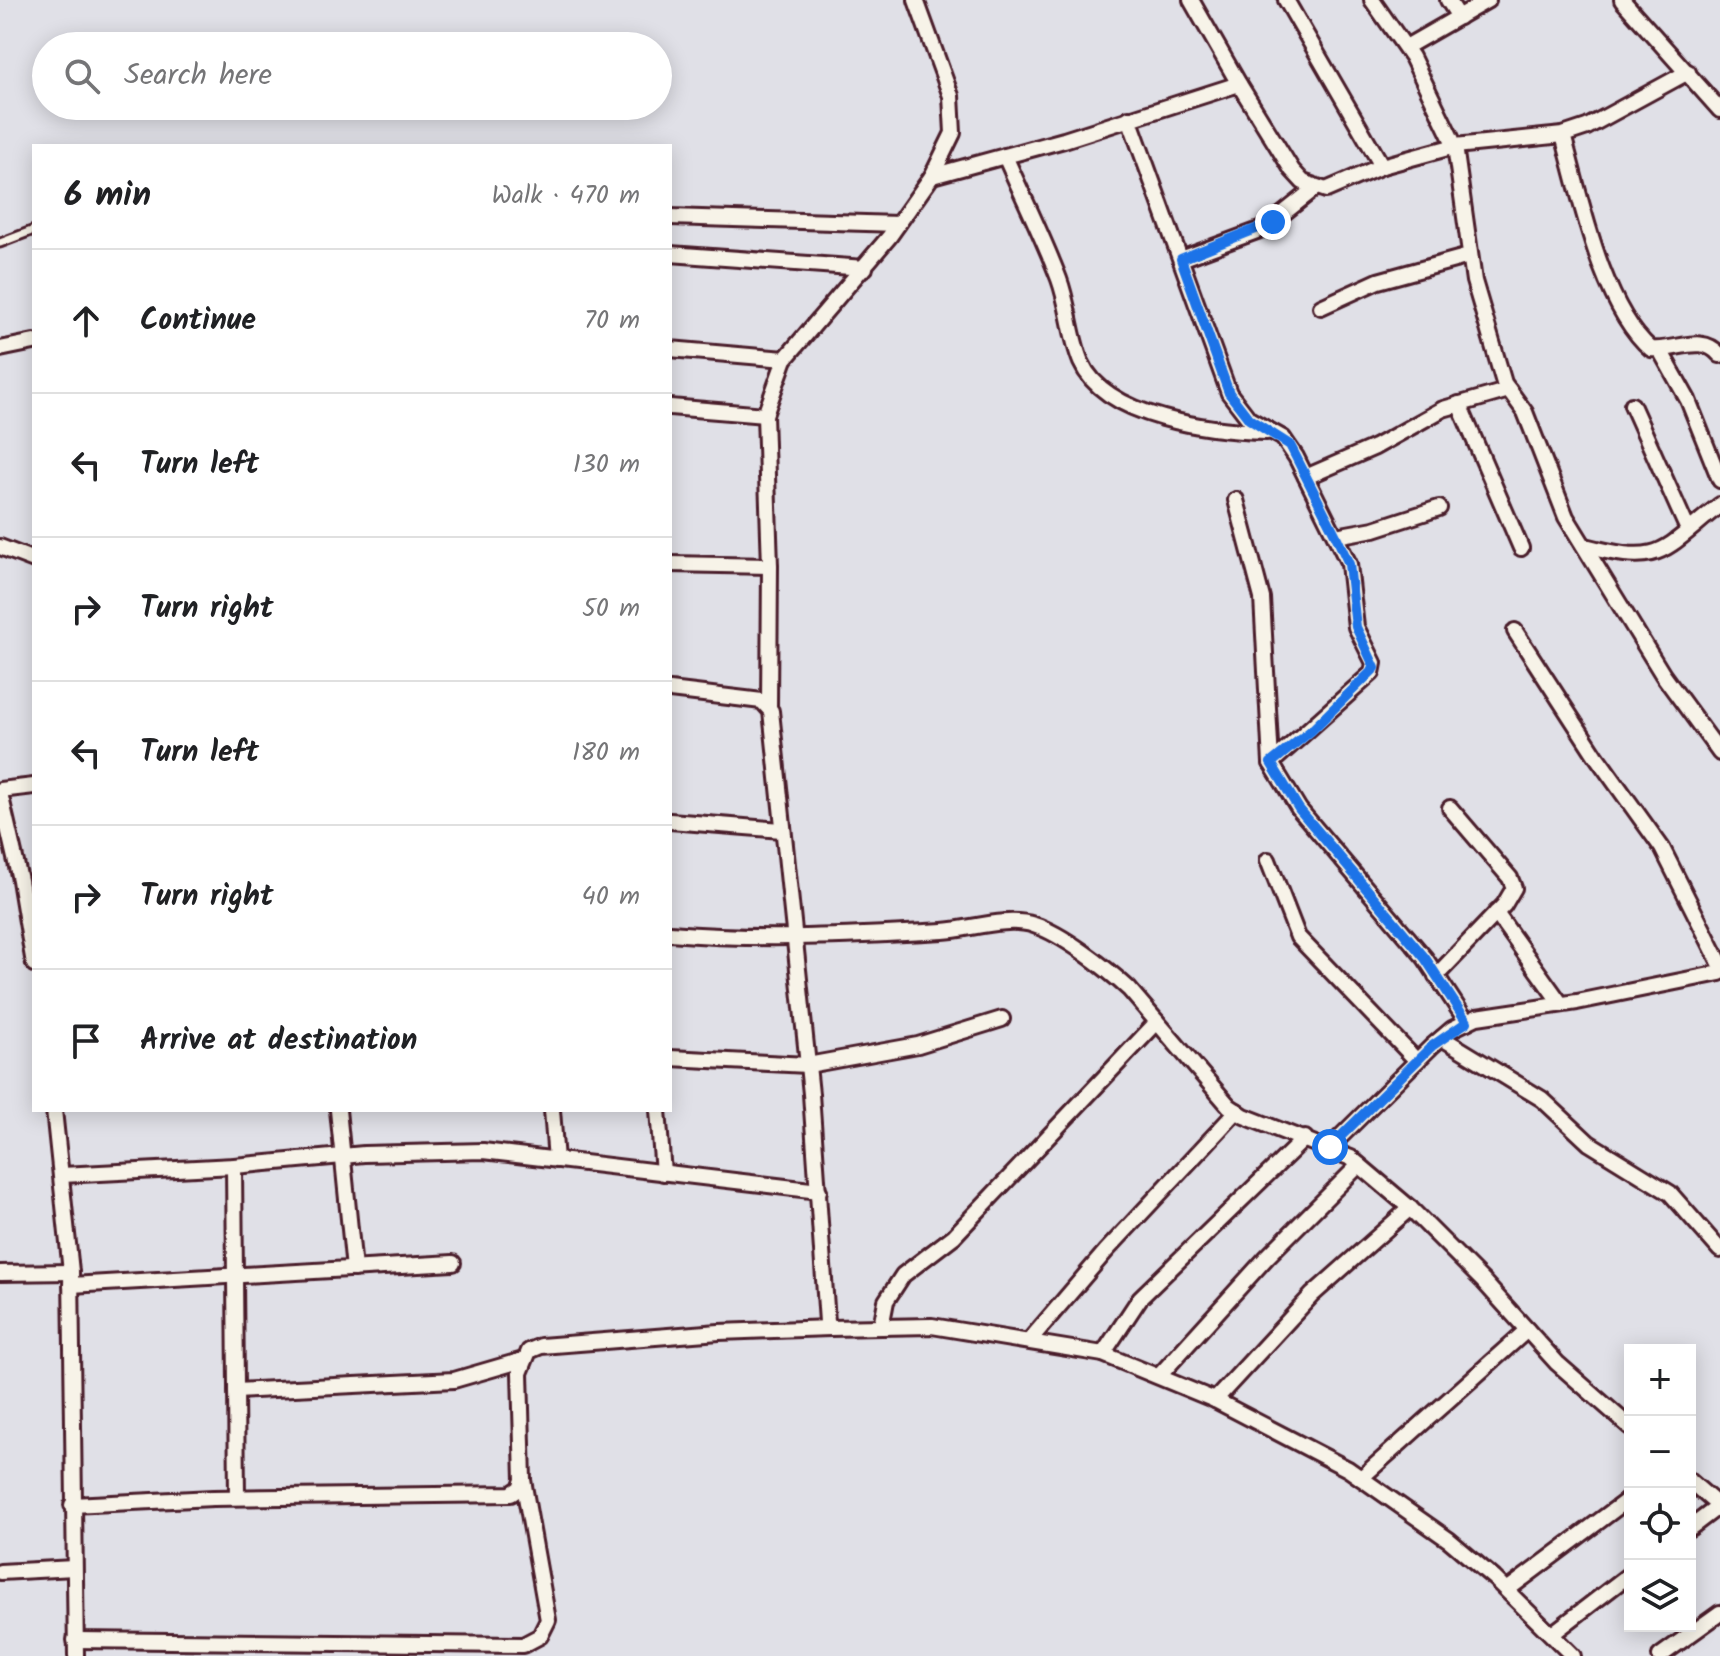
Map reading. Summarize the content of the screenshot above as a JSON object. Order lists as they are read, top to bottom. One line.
{"page":{"search":"Search here","heading":["6 min","Walk · 470 m"],"list":[["Continue","70 m"],["Turn left","130 m"],["Turn right","50 m"],["Turn left","180 m"],["Turn right","40 m"],"Arrive at destination"],"map_buttons":["+","−"]}}
